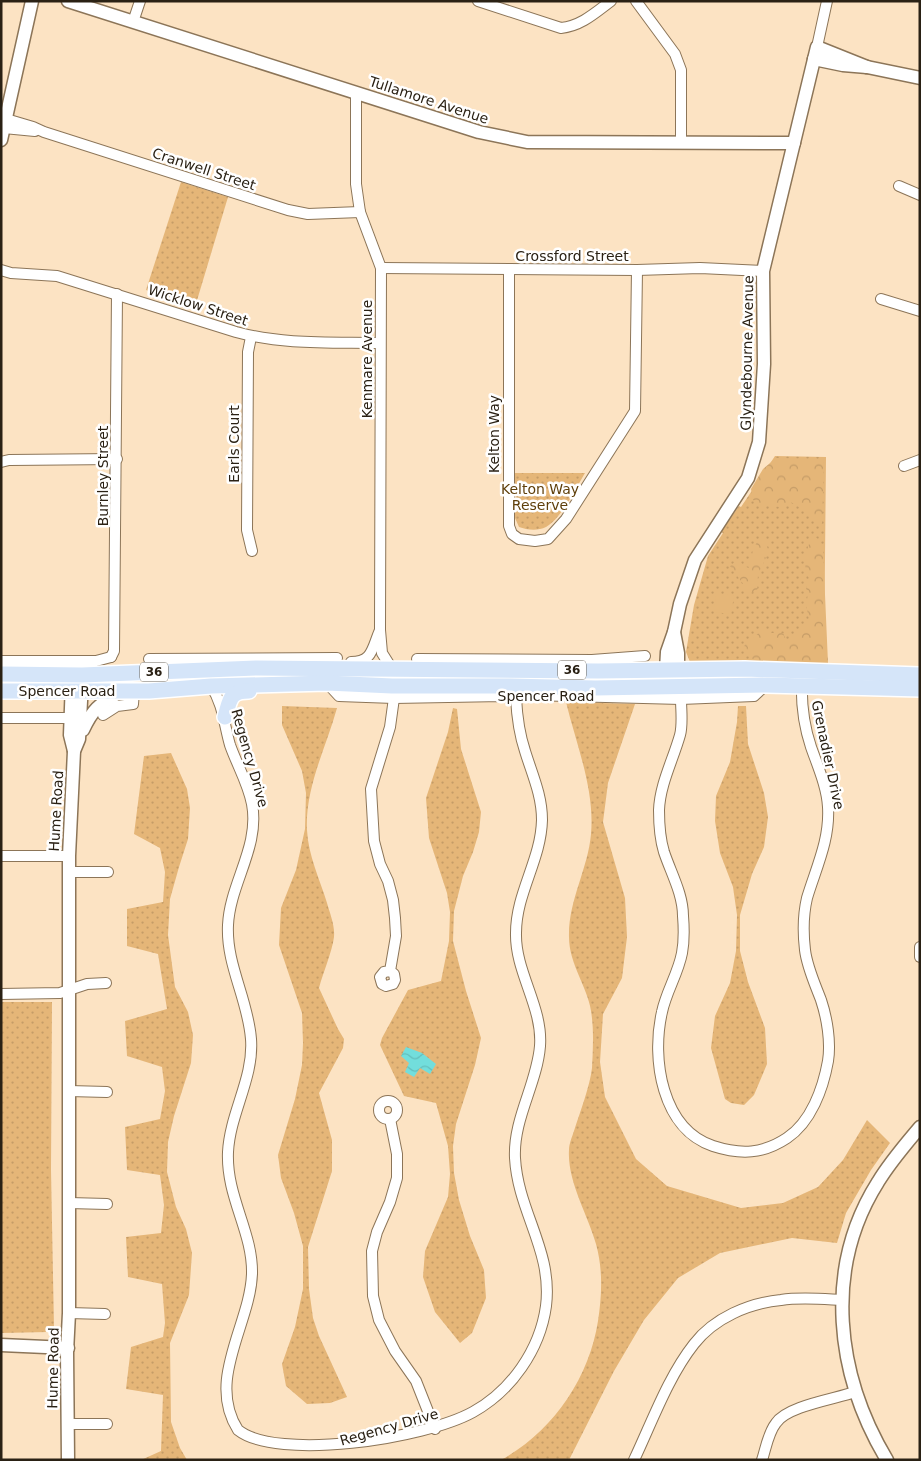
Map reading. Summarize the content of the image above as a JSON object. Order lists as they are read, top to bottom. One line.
{"streets":{"main road":["36","Spencer Road"],"street":["Tullamore Avenue","Cranwell Street","Crossford Street","Wicklow Street","Glyndebourne Avenue","Kenmare Avenue","Kelton Way","Earls Court","Burnley Street","Grenadier Drive","Regency Drive","Hume Road"]},"crossings":[["Tullamore Avenue","Glyndebourne Avenue"],["Tullamore Avenue","Kenmare Avenue"],["Cranwell Street","Kenmare Avenue"],["Crossford Street","Glyndebourne Avenue"],["Crossford Street","Kenmare Avenue"],["Crossford Street","Kelton Way"],["Wicklow Street","Kenmare Avenue"],["Wicklow Street","Earls Court"],["Wicklow Street","Burnley Street"],["Glyndebourne Avenue","Spencer Road"],["Glyndebourne Avenue","Grenadier Drive"],["Kenmare Avenue","Spencer Road"],["Burnley Street","Spencer Road"],["Spencer Road","Grenadier Drive"],["Spencer Road","Regency Drive"],["Spencer Road","Hume Road"]],"parks":["Kelton Way Reserve"]}
